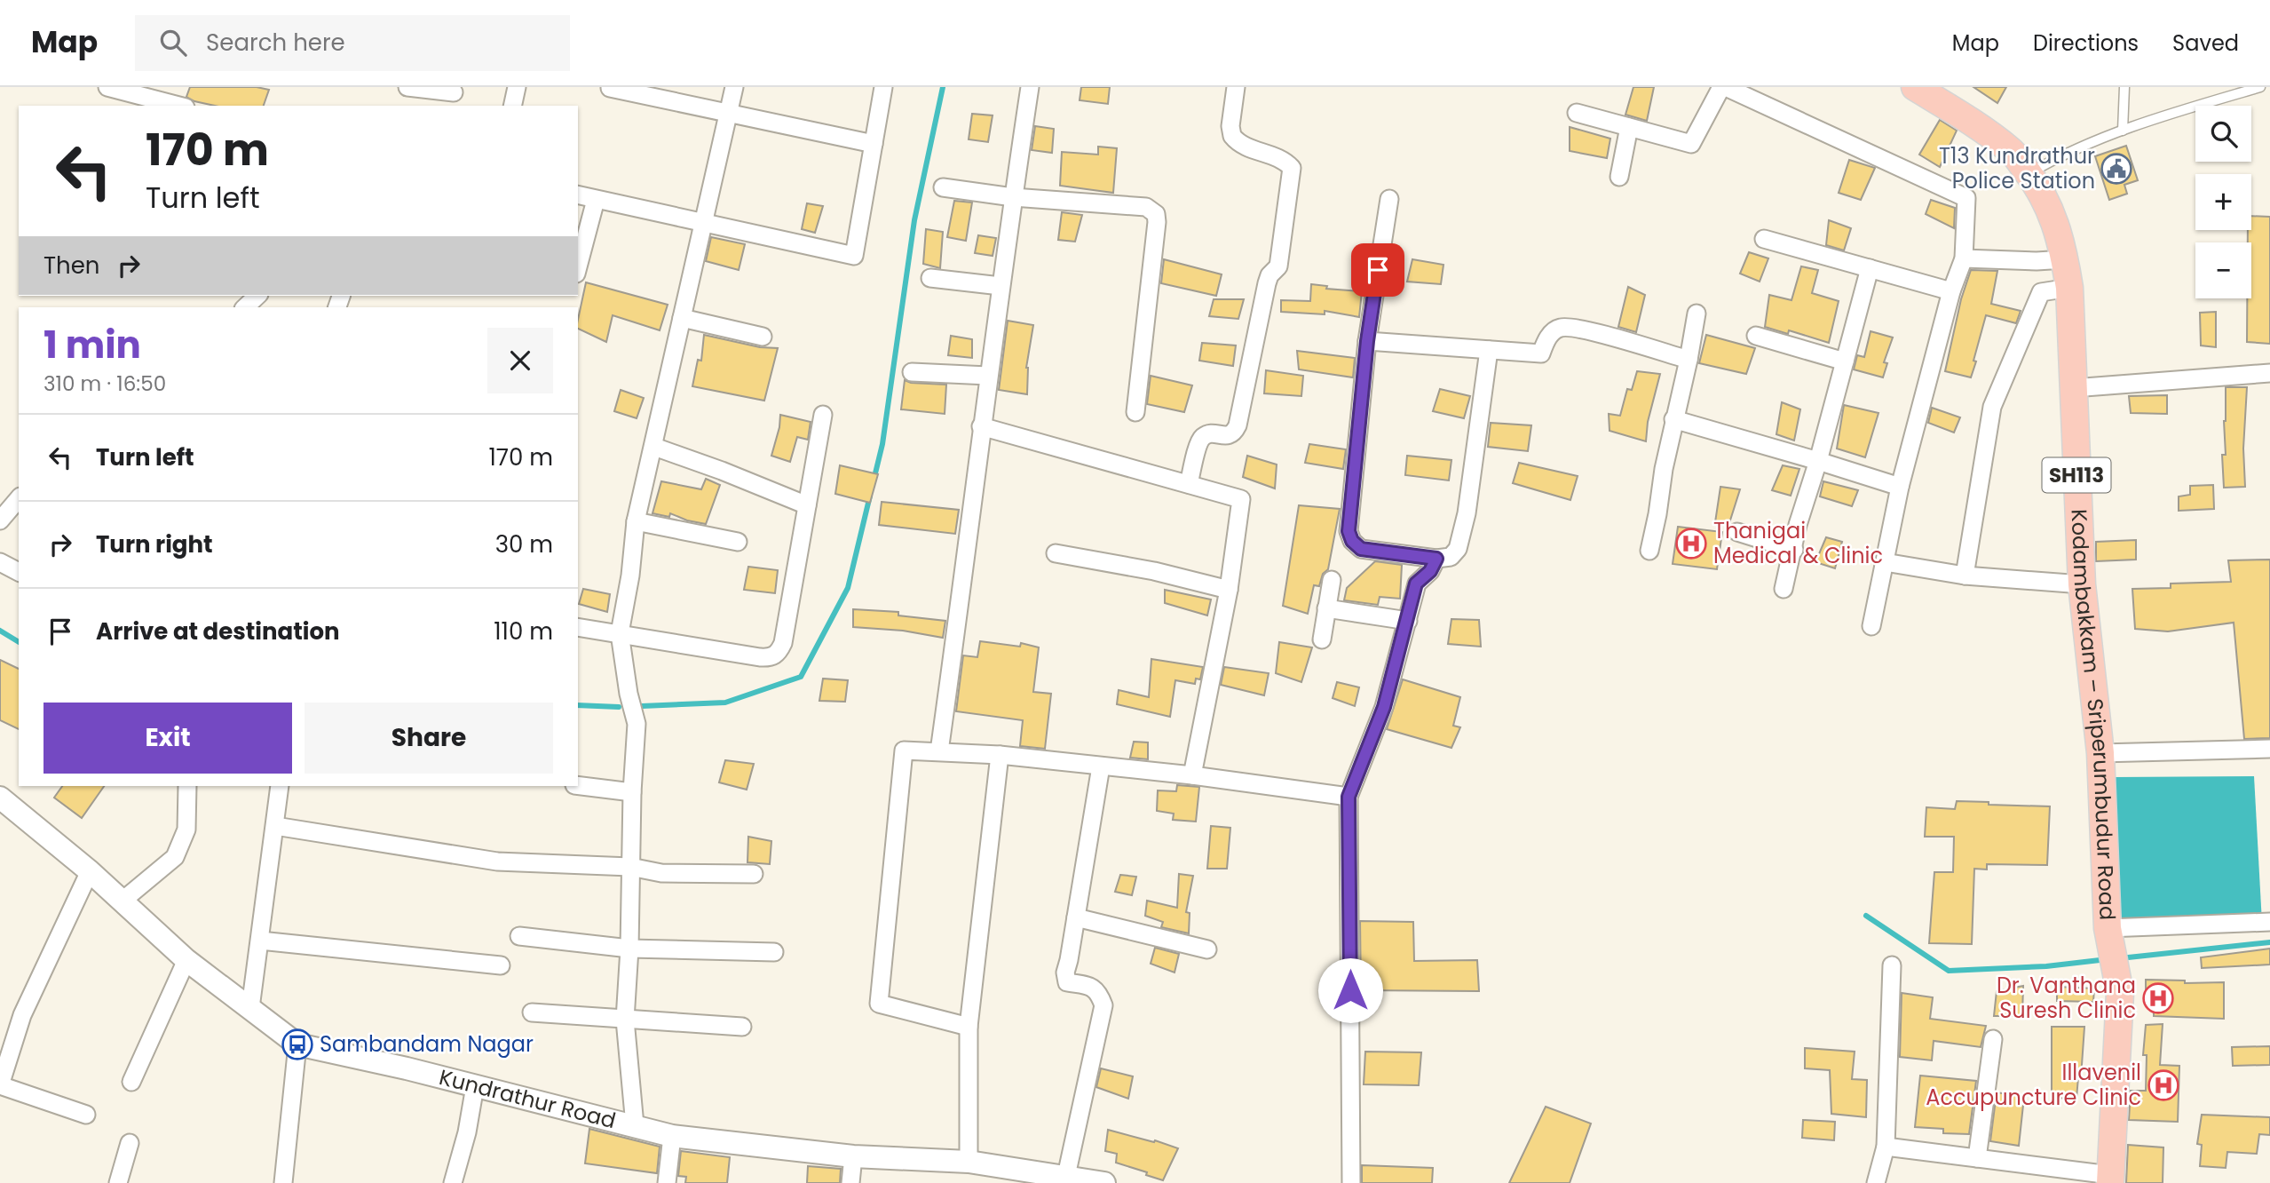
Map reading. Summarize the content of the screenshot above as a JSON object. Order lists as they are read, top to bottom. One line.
{"streets":{"main road":["SH113","Kodambakkam – Sriperumbudur Road"],"street":["Kundrathur Road"]},"places":{"public building":["T13 Kundrathur Police Station"],"hospital":["Thanigai Medical & Clinic","Dr. Vanthana Suresh Clinic","Illavenil Accupuncture Clinic"],"bus stop":["Sambandam Nagar"]},"page":{"header":"Map","search":"Search here","nav":["Map","Directions","Saved"],"map_buttons":["+","−"],"turn":["170 m","Turn left"],"then":"Then","heading":["1 min","310 m · 16:50"],"list":[{"name":"Turn left","value":"170 m"},{"name":"Turn right","value":"30 m"},{"name":"Arrive at destination","value":"110 m"}],"buttons":["Exit","Share"]}}
